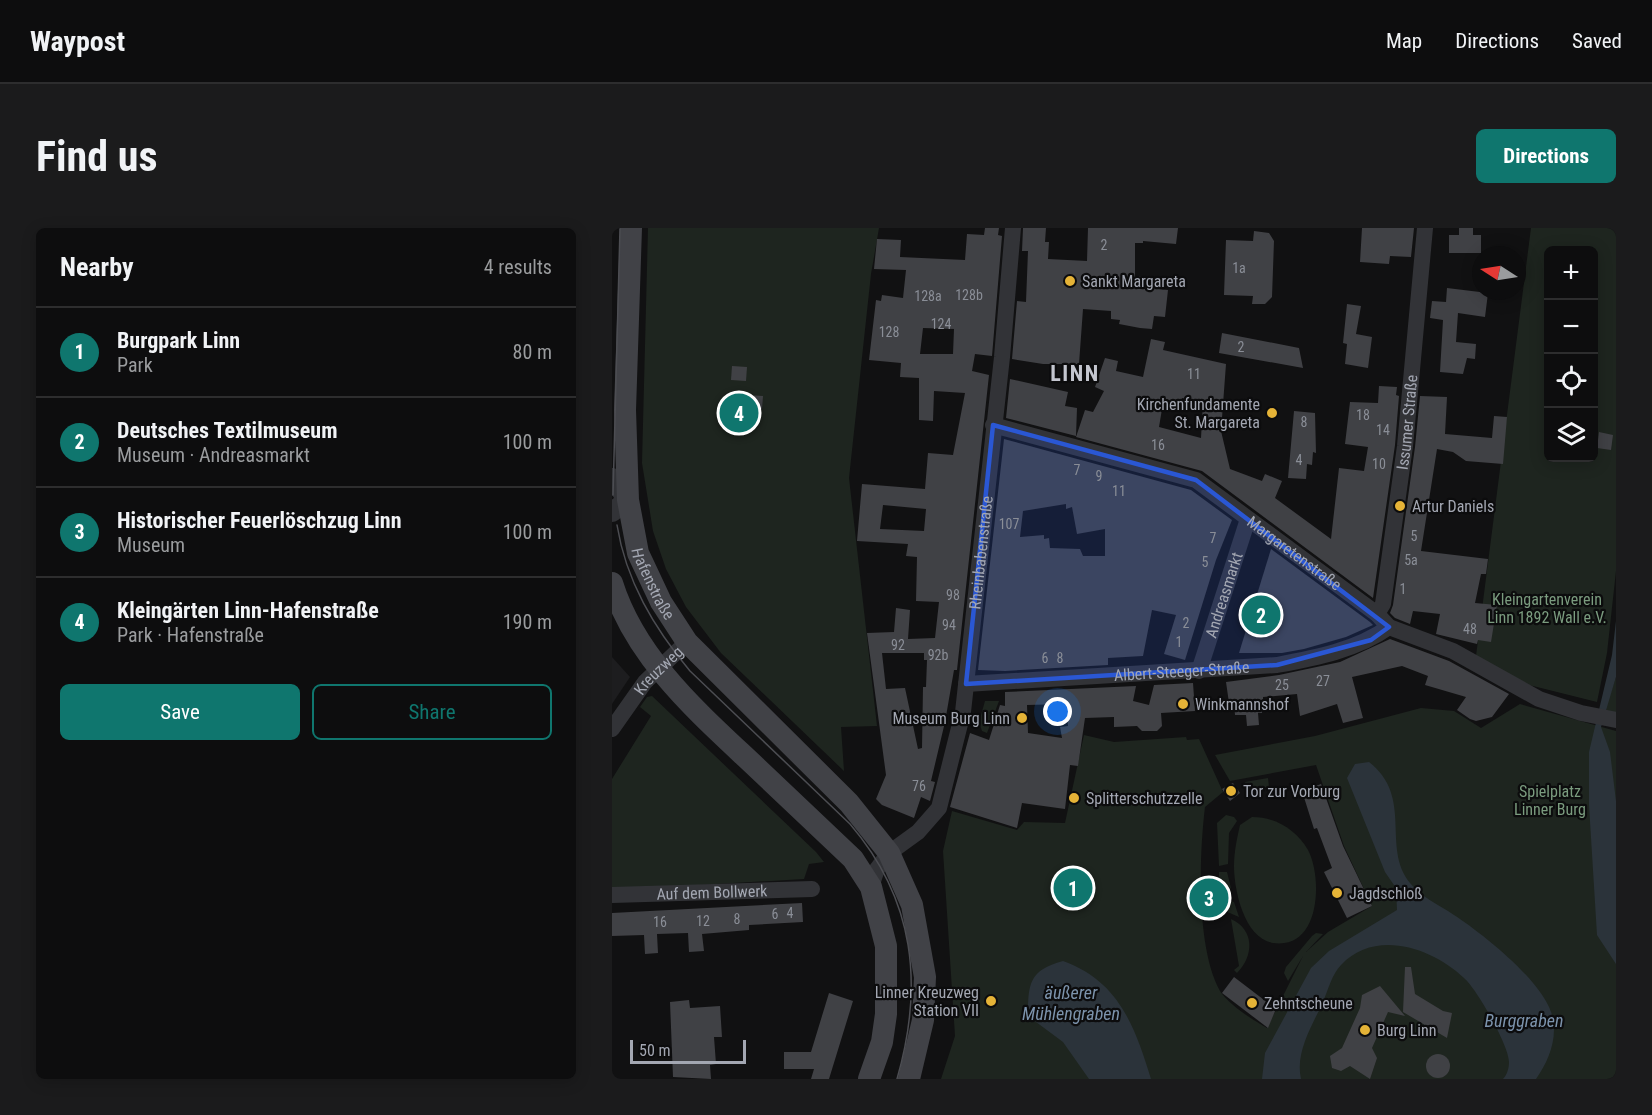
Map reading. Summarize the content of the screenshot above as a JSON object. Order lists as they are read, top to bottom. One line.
{"streets":{"main road":["Hafenstraße"],"street":["Issumer Straße","Rheinbabenstraße","Margaretenstraße","Andreasmarkt","Kreuzweg","Albert-Steeger-Straße","Auf dem Bollwerk"]},"crossings":[["Issumer Straße","Margaretenstraße"],["Rheinbabenstraße","Margaretenstraße"],["Rheinbabenstraße","Hafenstraße"],["Rheinbabenstraße","Albert-Steeger-Straße"],["Margaretenstraße","Andreasmarkt"],["Margaretenstraße","Albert-Steeger-Straße"],["Hafenstraße","Kreuzweg"],["Andreasmarkt","Albert-Steeger-Straße"]],"districts":["LINN"],"water":["äußerer Mühlengraben","Burggraben"],"parks":["Kleingartenverein Linn 1892 Wall e.V.","Spielplatz Linner Burg"],"places":["Sankt Margareta","Kirchenfundamente St. Margareta","Artur Daniels","Winkmannshof","Museum Burg Linn","Tor zur Vorburg","Splitterschutzzelle","Jagdschloß","Linner Kreuzweg Station VII","Zehntscheune","Burg Linn"],"house_numbers":["2","1a","128b","128a","124","128","2","11","18","8","14","16","4","10","7","9","11","107","5","7","5a","5","1","98","2","94","48","1","92","92b","6","8","27","25","76","4","6","8","12","16"],"scale_bar":"50 m","north":"left","page":{"header":"Waypost","nav":["Map","Directions","Saved"],"buttons":["Directions",["Save","Share"]],"title":"Find us","heading":["Nearby","4 results"],"map_buttons":["+","−"],"list":[{"mark":"1","name":"Burgpark Linn","note":"Park","value":"80 m"},{"mark":"2","name":"Deutsches Textilmuseum","note":"Museum · Andreasmarkt","value":"100 m"},{"mark":"3","name":"Historischer Feuerlöschzug Linn","note":"Museum","value":"100 m"},{"mark":"4","name":"Kleingärten Linn-Hafenstraße","note":"Park · Hafenstraße","value":"190 m"}],"pins":["4","2","1","3"],"scale":"50 m"}}
